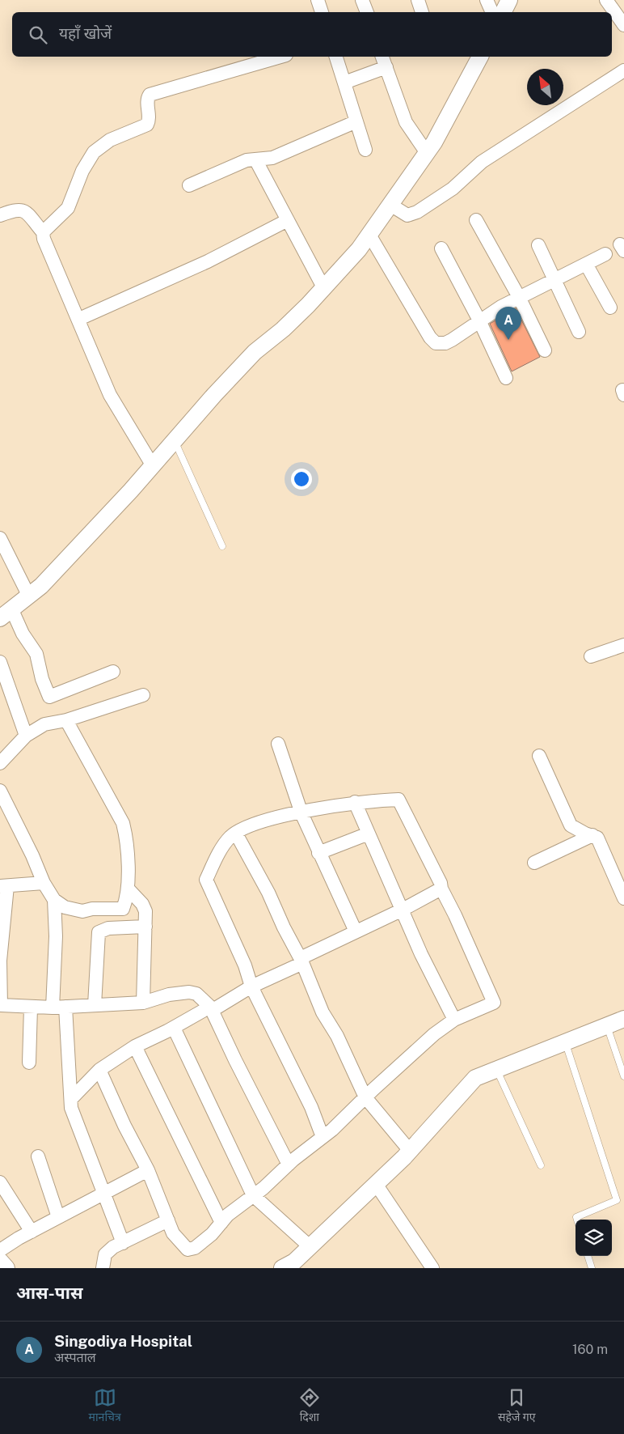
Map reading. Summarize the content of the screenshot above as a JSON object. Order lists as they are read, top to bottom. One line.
{"north":"top left","page":{"search":"यहाँ खोजें","pins":"A","heading":"आस-पास","list":[{"mark":"A","name":"Singodiya Hospital","note":"अस्पताल","value":"160 m"}],"nav":["मानचित्र","दिशा","सहेजे गए"]}}
